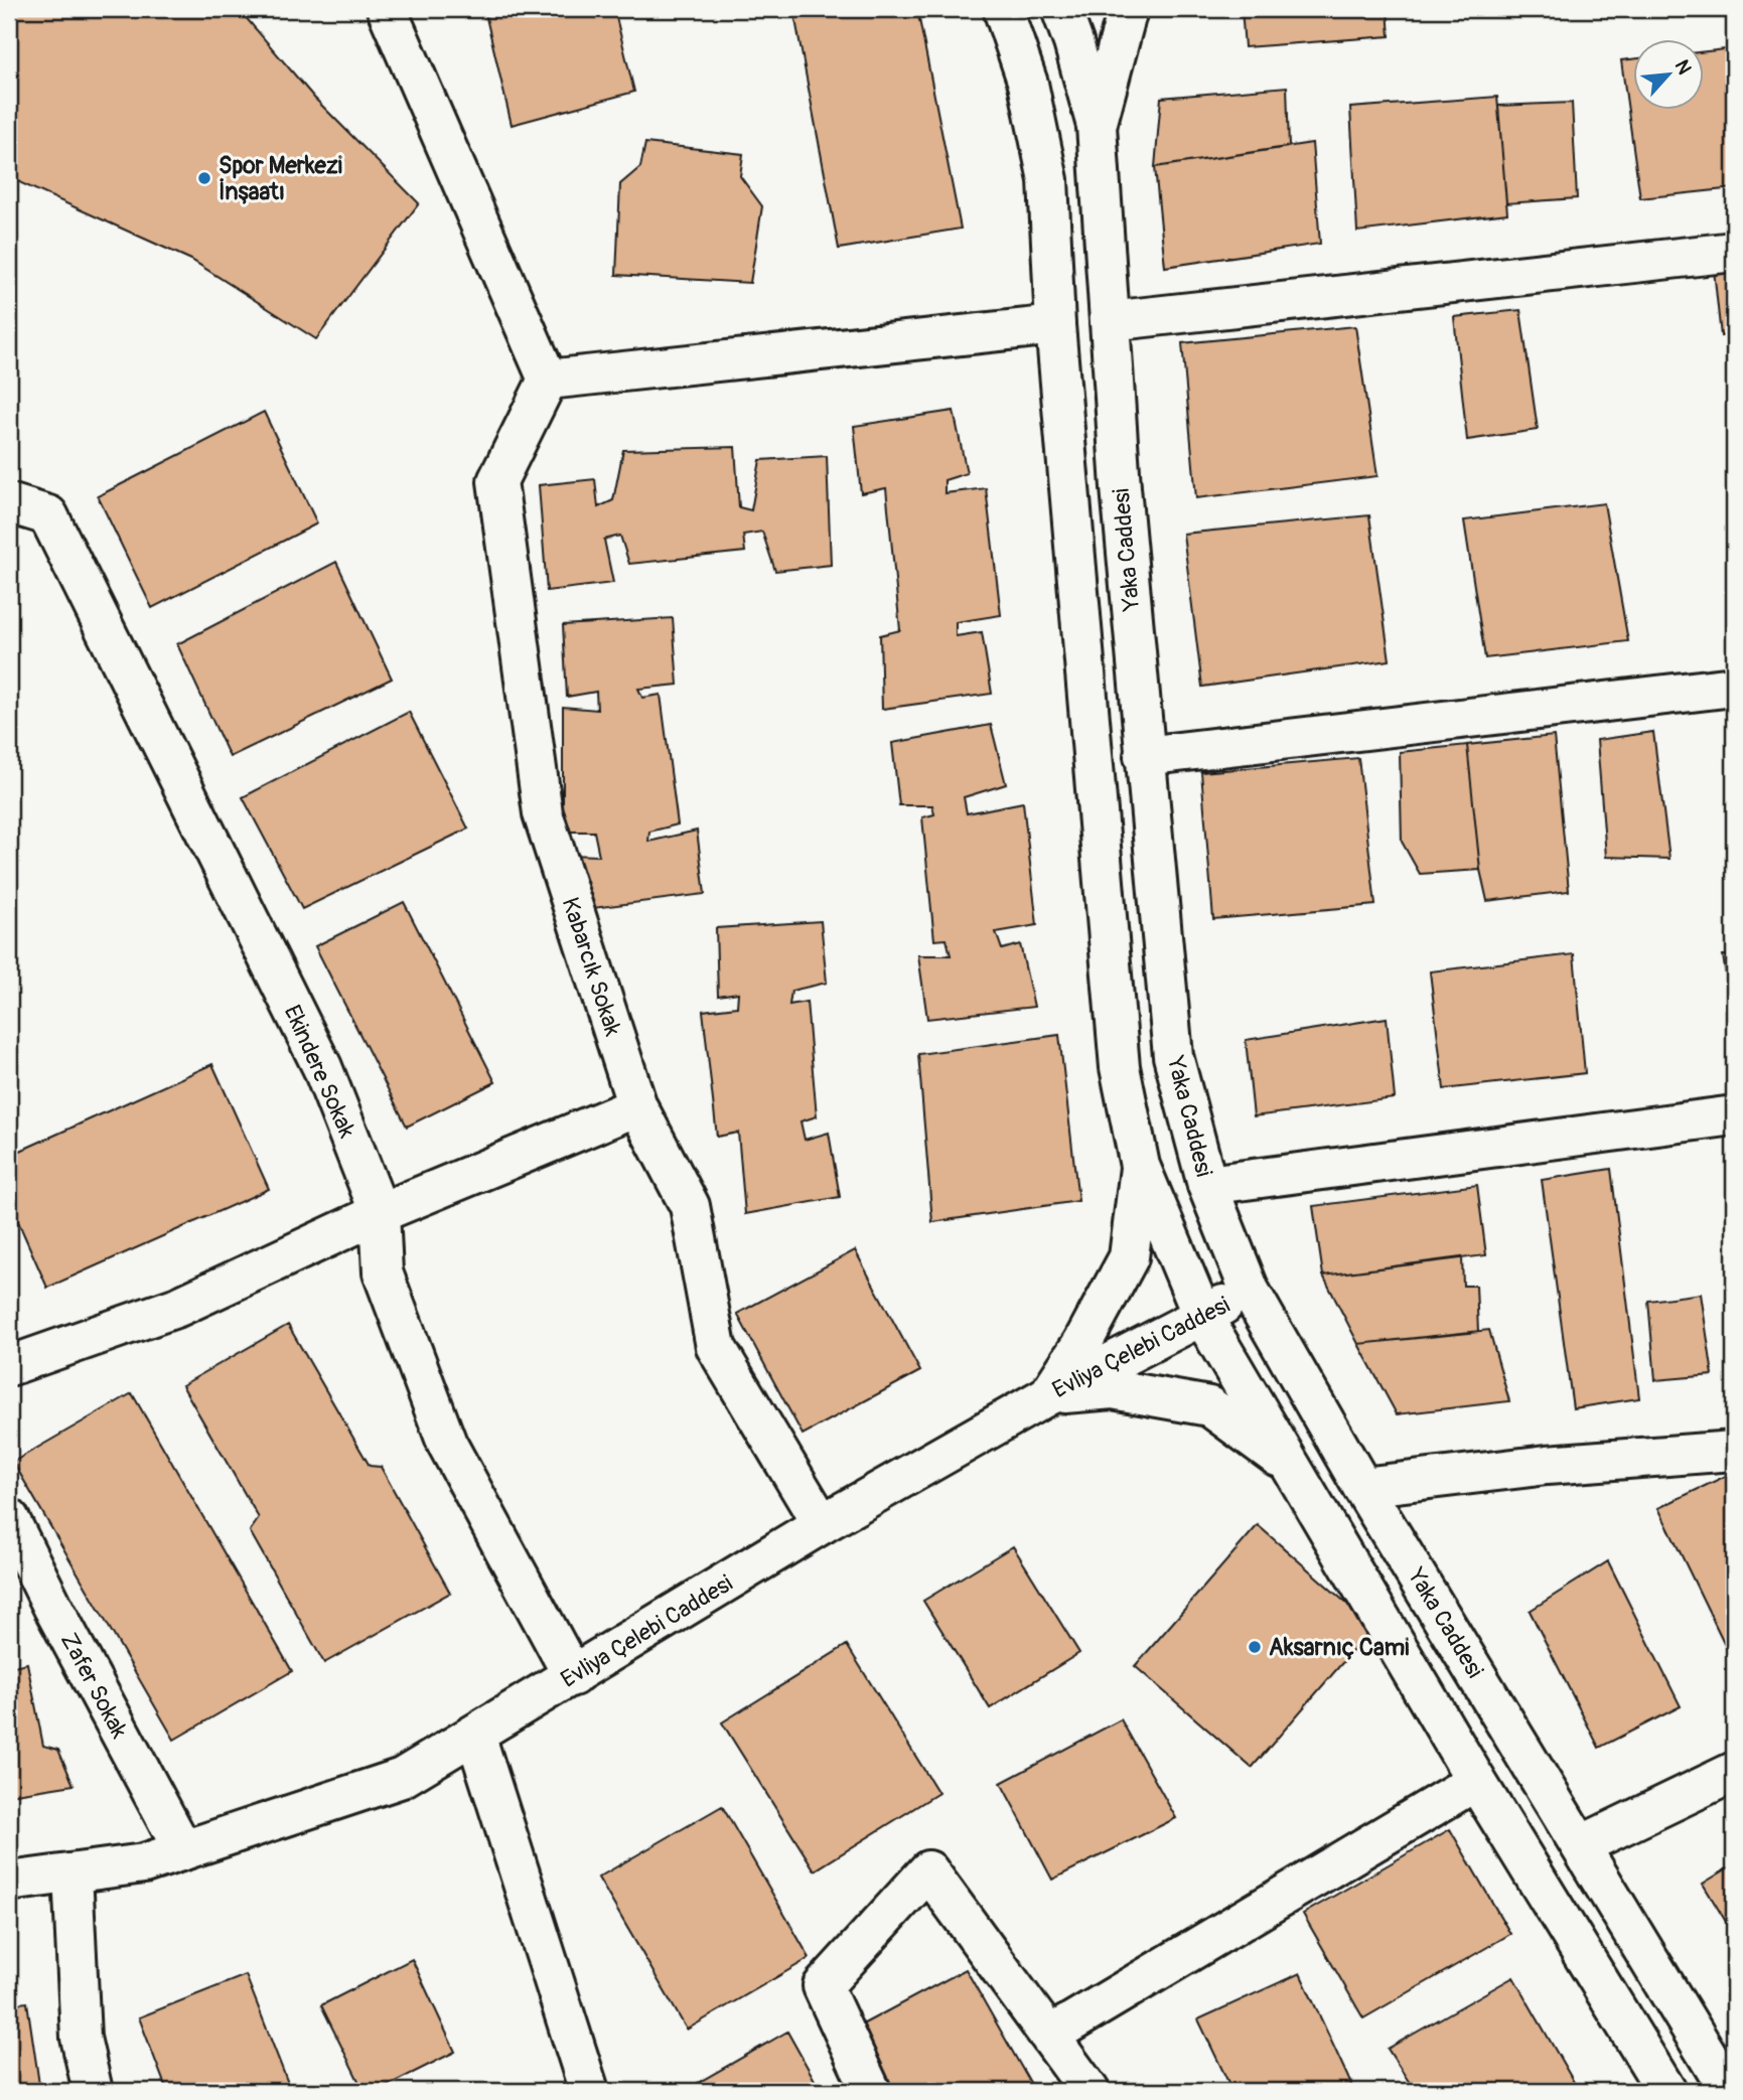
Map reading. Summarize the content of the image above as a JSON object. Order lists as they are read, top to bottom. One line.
{"streets":{"street":["Yaka Caddesi","Kabarcık Sokak","Ekindere Sokak","Evliya Çelebi Caddesi","Zafer Sokak"]},"crossings":[["Yaka Caddesi","Evliya Çelebi Caddesi"],["Kabarcık Sokak","Evliya Çelebi Caddesi"],["Ekindere Sokak","Evliya Çelebi Caddesi"],["Evliya Çelebi Caddesi","Zafer Sokak"]],"places":["Spor Merkezi İnşaatı","Aksarnıç Cami"],"north":"top right"}
